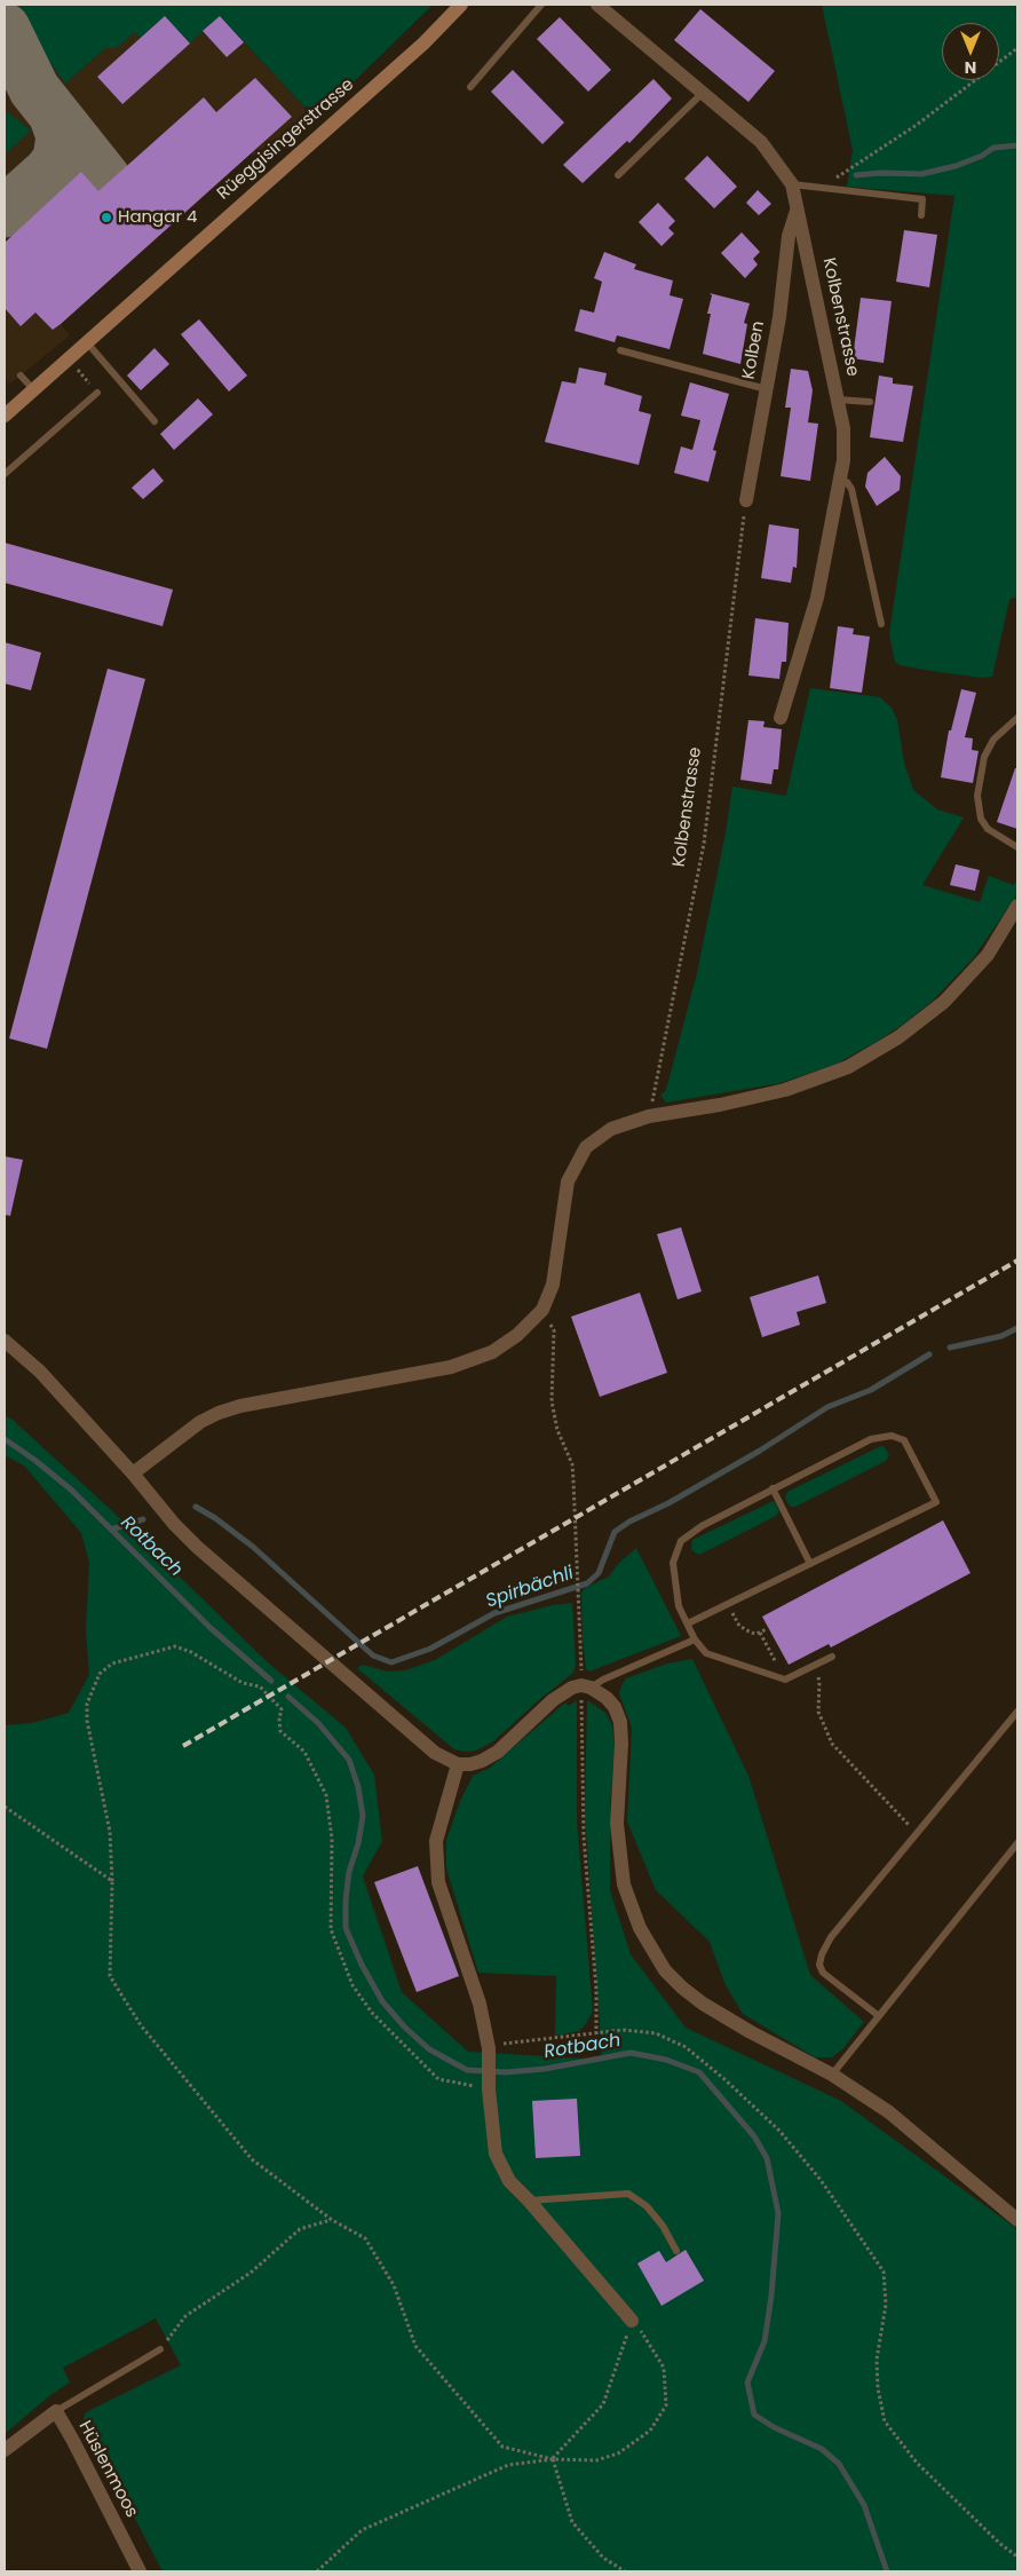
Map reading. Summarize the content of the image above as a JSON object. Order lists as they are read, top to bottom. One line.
{"streets":{"street":["Rüeggisingerstrasse","Kolbenstrasse","Kolben","Hüslenmoos"]},"crossings":[["Kolbenstrasse","Kolben"]],"water":["Rotbach","Spirbächli"],"places":["Hangar 4"],"north":"bottom"}
